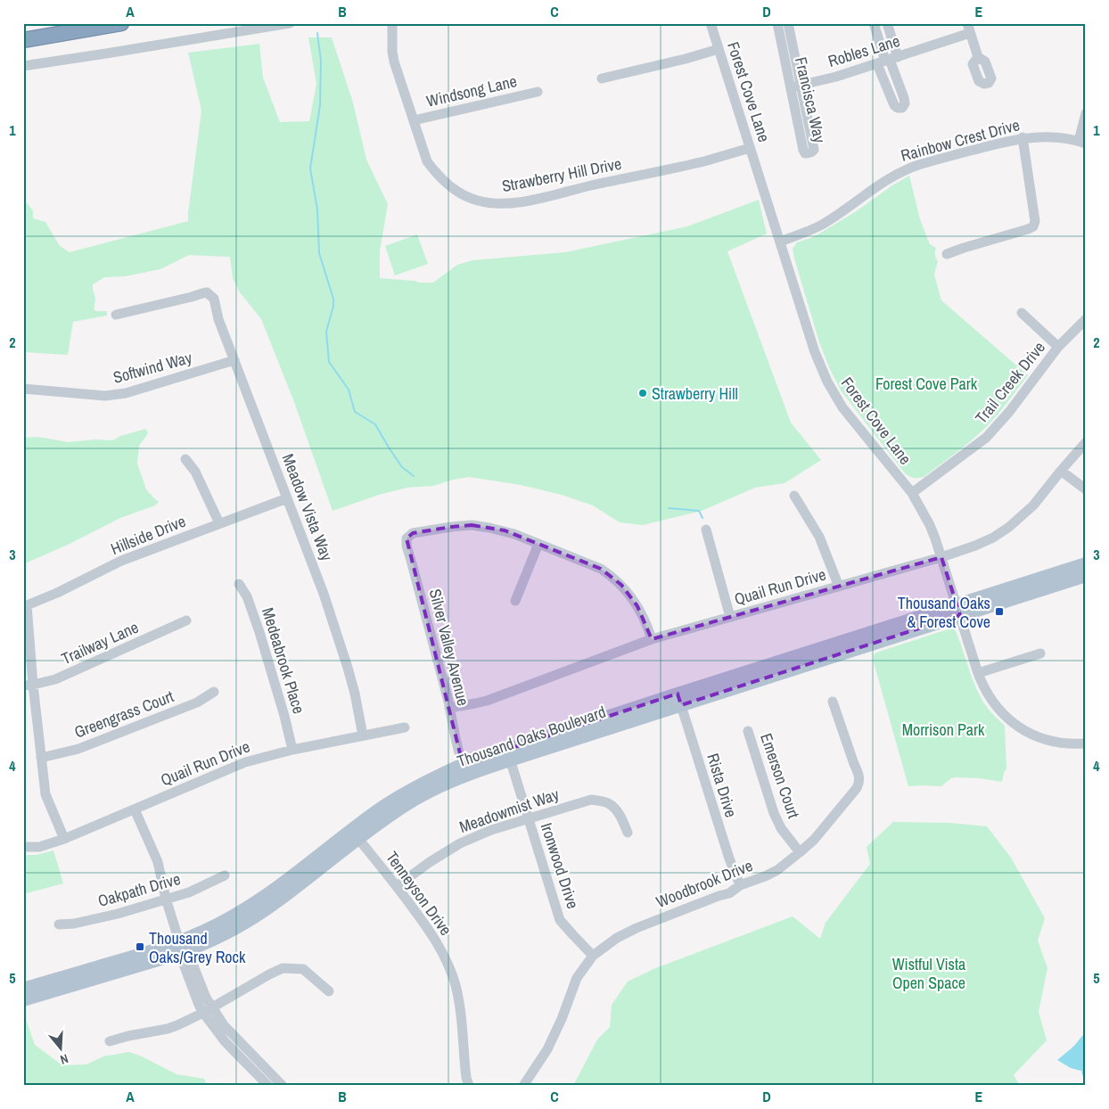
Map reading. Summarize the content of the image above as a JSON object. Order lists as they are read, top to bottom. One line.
{"streets":{"main road":["Thousand Oaks Boulevard"],"street":["Robles Lane","Windsong Lane","Forest Cove Lane","Francisca Way","Rainbow Crest Drive","Strawberry Hill Drive","Softwind Way","Trail Creek Drive","Meadow Vista Way","Hillside Drive","Quail Run Drive","Trailway Lane","Silver Valley Avenue","Medeabrook Place","Greengrass Court","Emerson Court","Rista Drive","Meadowmist Way","Ironwood Drive","Woodbrook Drive","Oakpath Drive","Tenneyson Drive"]},"crossings":[["Robles Lane","Francisca Way"],["Windsong Lane","Strawberry Hill Drive"],["Forest Cove Lane","Rainbow Crest Drive"],["Forest Cove Lane","Strawberry Hill Drive"],["Forest Cove Lane","Trail Creek Drive"],["Forest Cove Lane","Quail Run Drive"],["Forest Cove Lane","Thousand Oaks Boulevard"],["Softwind Way","Meadow Vista Way"],["Meadow Vista Way","Hillside Drive"],["Meadow Vista Way","Quail Run Drive"],["Quail Run Drive","Silver Valley Avenue"],["Quail Run Drive","Medeabrook Place"],["Silver Valley Avenue","Thousand Oaks Boulevard"],["Thousand Oaks Boulevard","Rista Drive"],["Thousand Oaks Boulevard","Ironwood Drive"],["Thousand Oaks Boulevard","Tenneyson Drive"],["Emerson Court","Woodbrook Drive"],["Rista Drive","Woodbrook Drive"],["Meadowmist Way","Ironwood Drive"],["Meadowmist Way","Tenneyson Drive"],["Ironwood Drive","Woodbrook Drive"]],"parks":["Forest Cove Park","Morrison Park","Wistful Vista Open Space"],"places":{"other":["Strawberry Hill"],"transit":["Thousand Oaks & Forest Cove","Thousand Oaks/Grey Rock"]},"north":"bottom","grid":{"columns":["A","B","C","D","E"],"rows":["1","2","3","4","5"]}}
